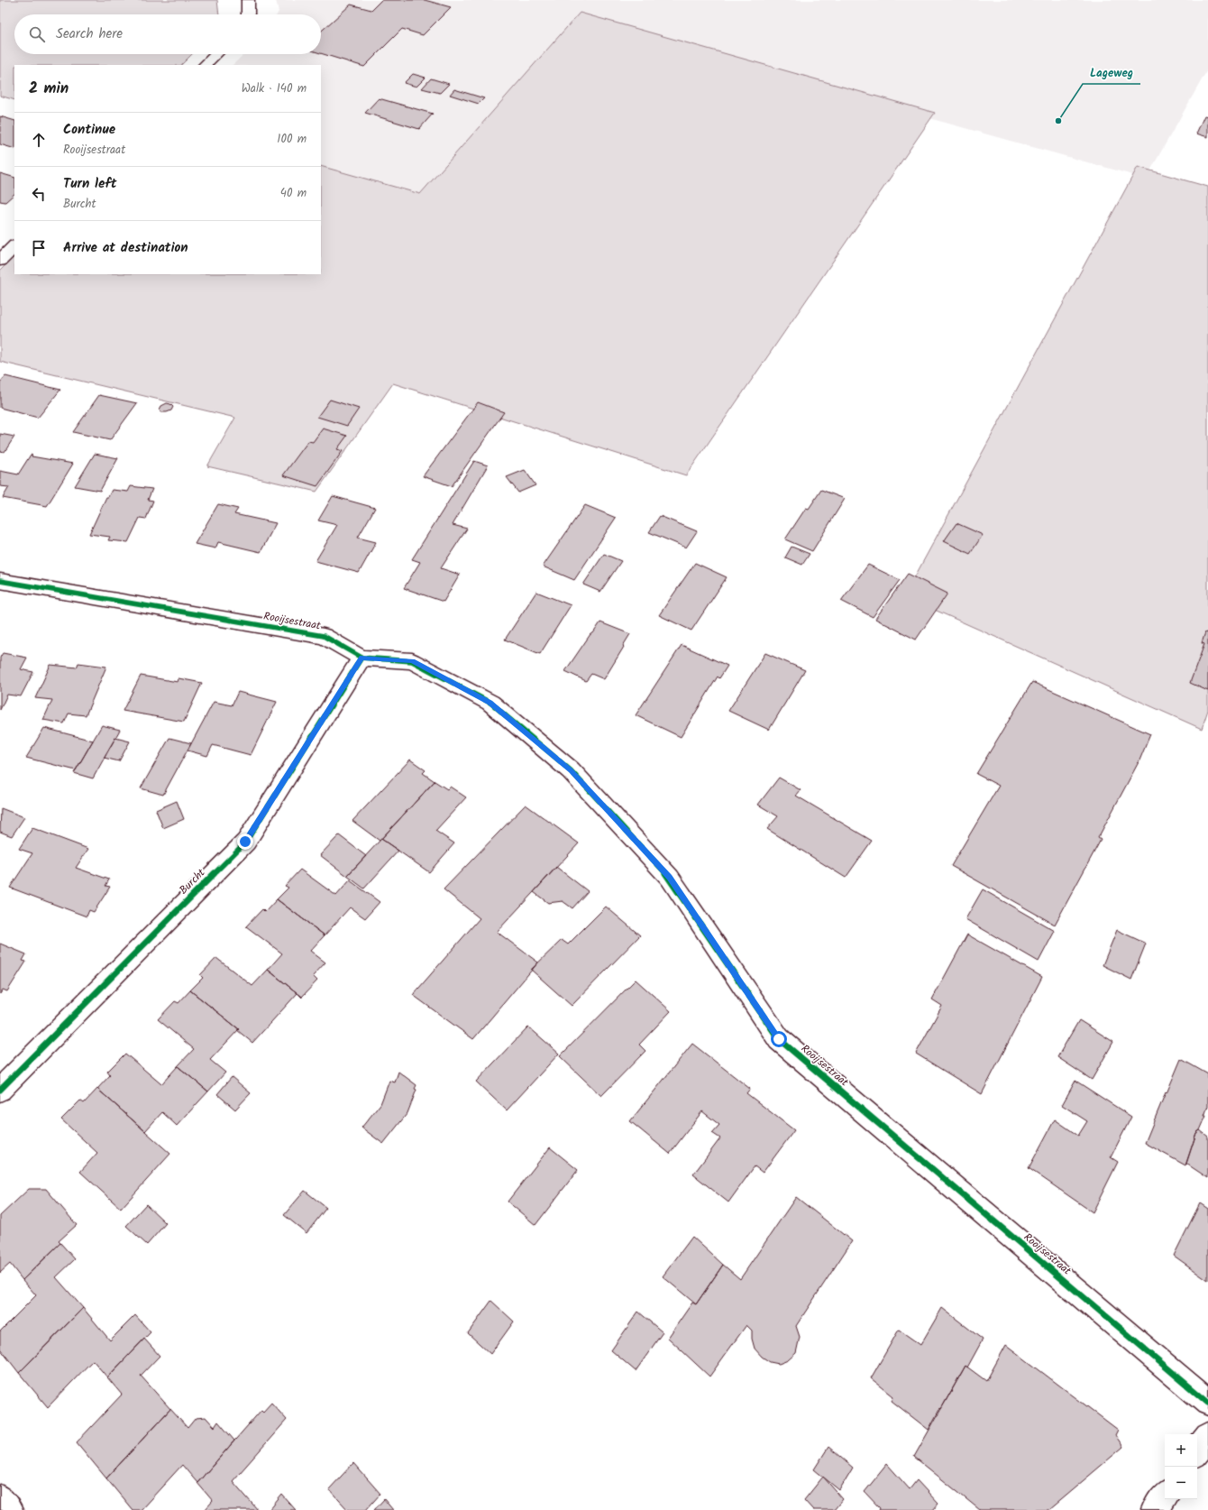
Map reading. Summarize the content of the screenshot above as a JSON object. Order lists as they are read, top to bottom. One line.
{"streets":{"street":["Rooijsestraat","Burcht"]},"crossings":[["Rooijsestraat","Burcht"]],"places":["Lageweg"],"page":{"search":"Search here","heading":["2 min","Walk · 140 m"],"list":[["Continue","Rooijsestraat","100 m"],["Turn left","Burcht","40 m"],"Arrive at destination"],"map_buttons":["+","−"]}}
